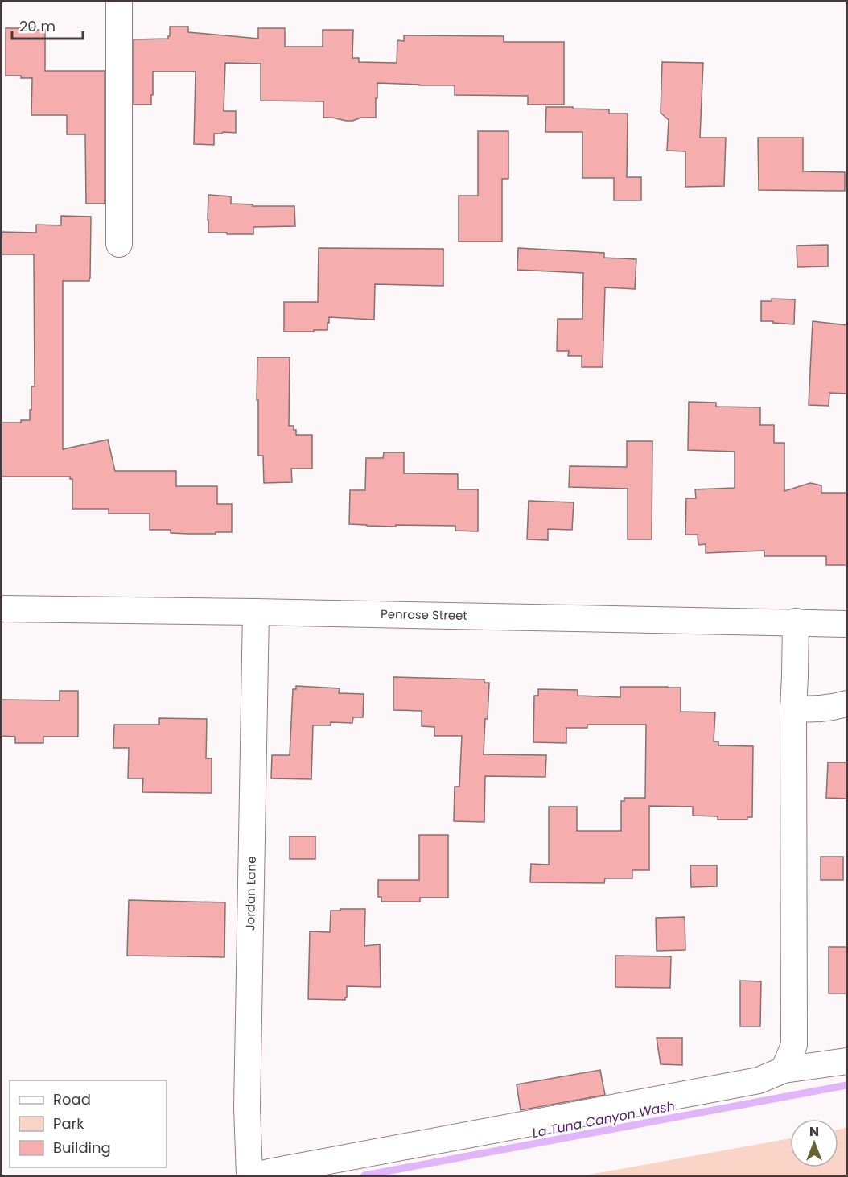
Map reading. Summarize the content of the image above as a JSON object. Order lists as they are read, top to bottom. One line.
{"streets":{"street":["Penrose Street","Jordan Lane"]},"crossings":[["Penrose Street","Jordan Lane"]],"water":["La Tuna Canyon Wash"],"legend":["Road","Park","Building"],"scale_bar":"20 m","north":"top"}
